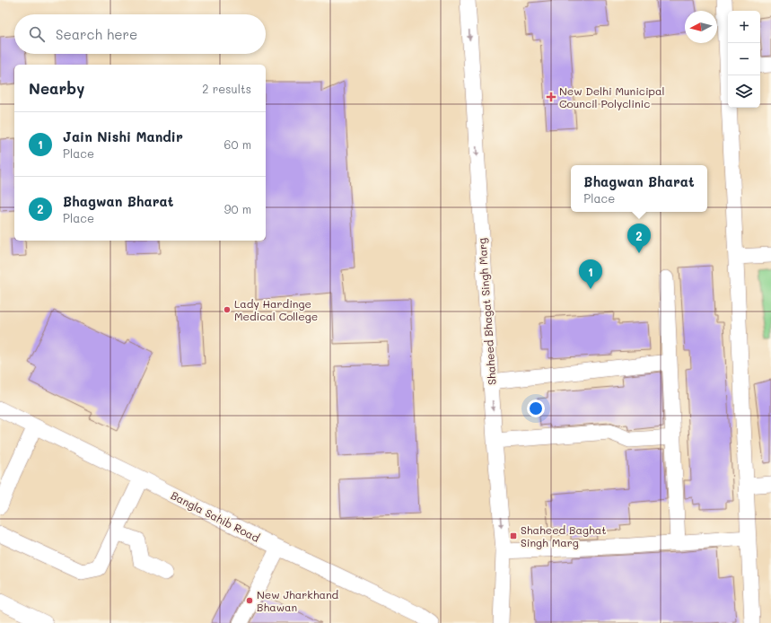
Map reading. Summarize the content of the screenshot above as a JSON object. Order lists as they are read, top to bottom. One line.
{"streets":{"street":["Shaheed Bhagat Singh Marg","Bangla Sahib Road"]},"one_way":["Shaheed Bhagat Singh Marg"],"places":{"health":["New Delhi Municipal Council Polyclinic"],"other":["Lady Hardinge Medical College","New Jharkhand Bhawan"],"transit":["Shaheed Baghat Singh Marg"]},"north":"left","page":{"map_buttons":["+","−"],"search":"Search here","heading":["Nearby","2 results"],"list":[{"mark":"1","name":"Jain Nishi Mandir","note":"Place","value":"60 m"},{"mark":"2","name":"Bhagwan Bharat","note":"Place","value":"90 m"}],"popup":["Bhagwan Bharat","Place"],"pins":["2","1"]}}
